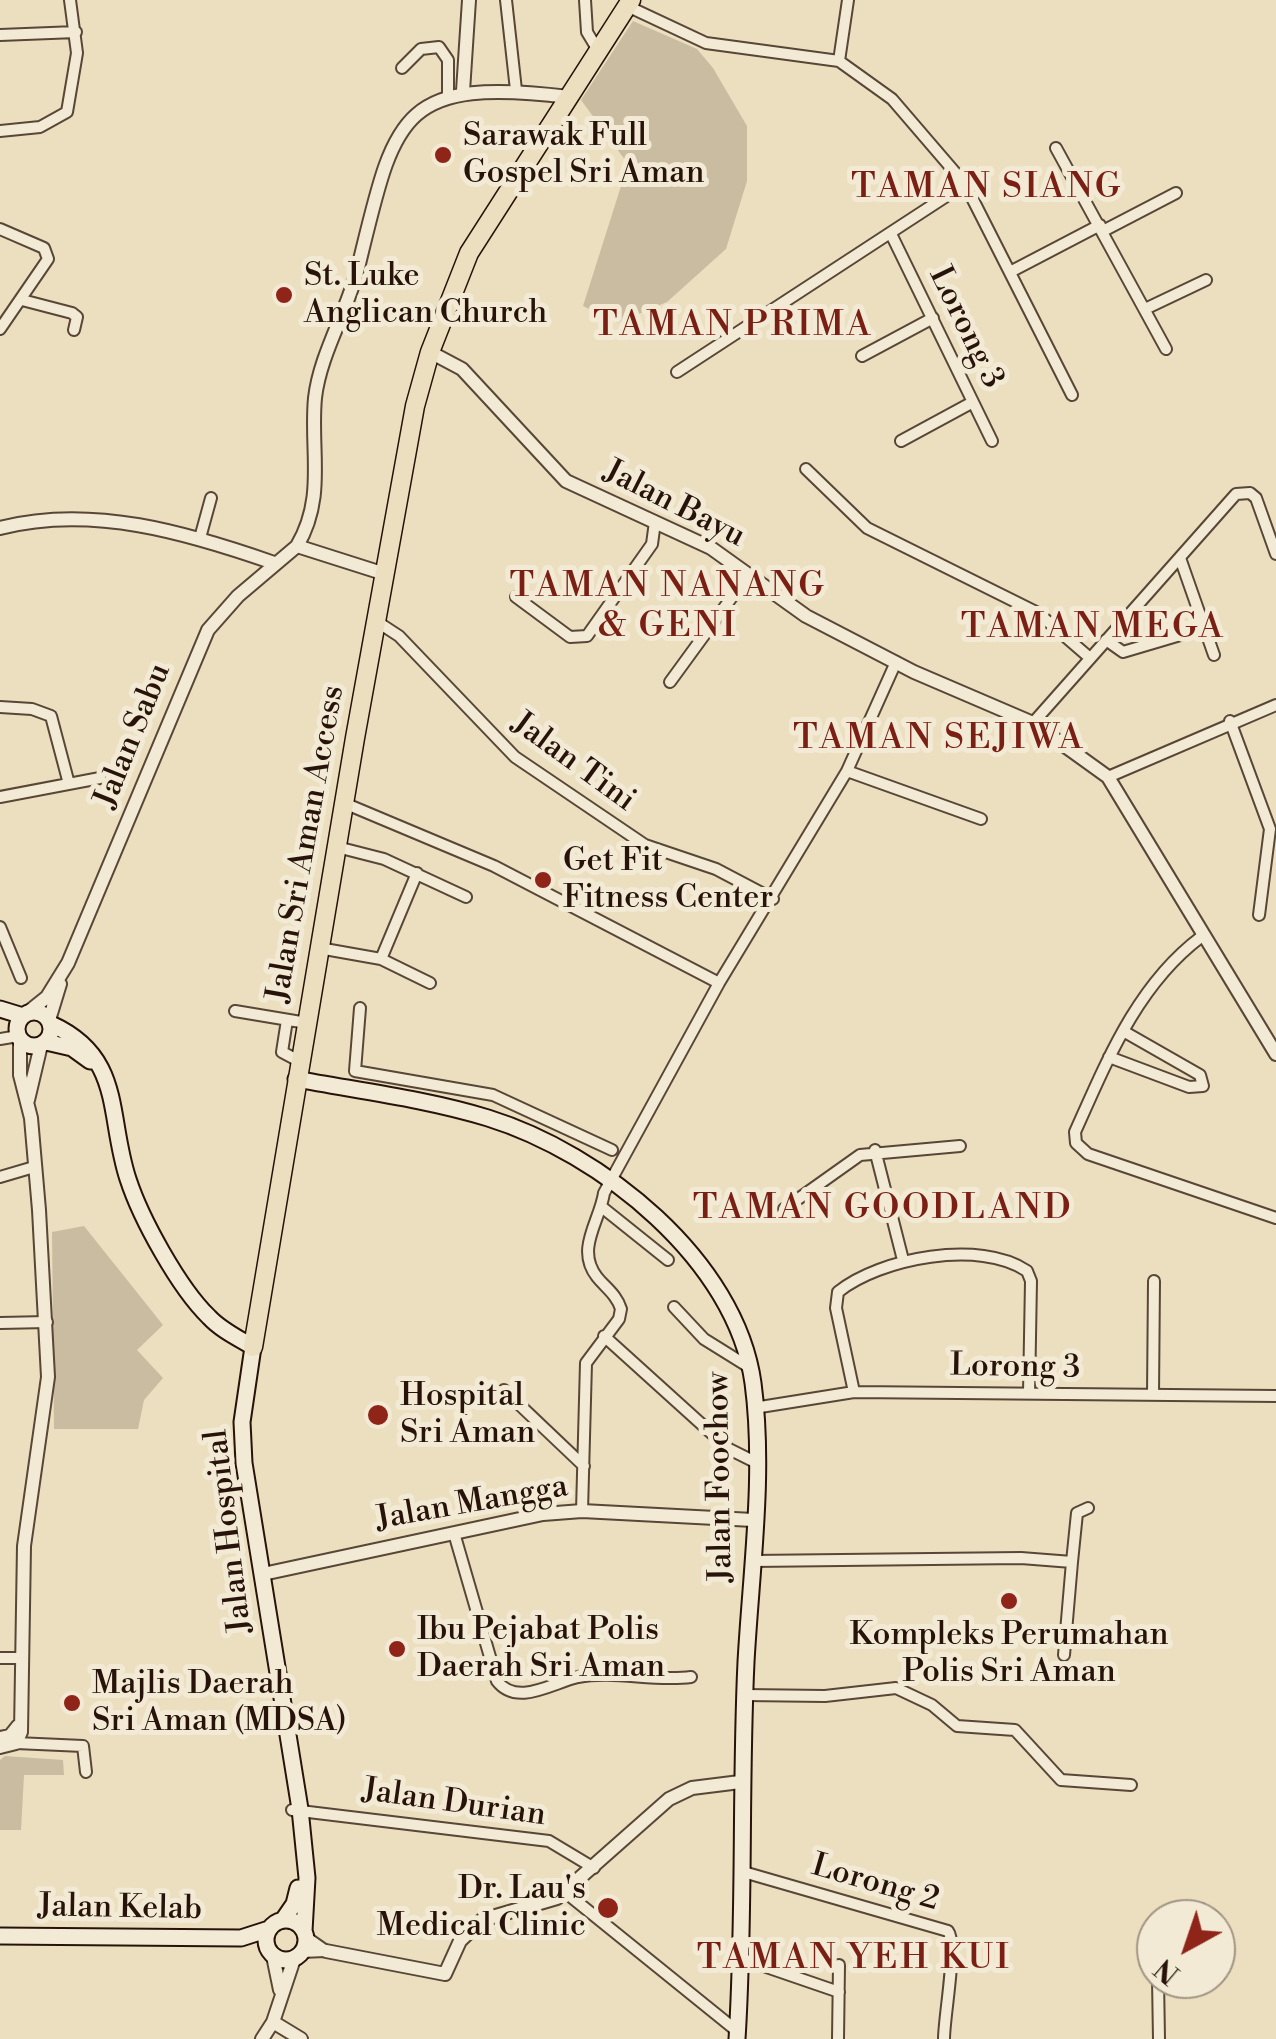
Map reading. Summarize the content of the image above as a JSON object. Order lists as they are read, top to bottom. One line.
{"streets":{"main road":["Jalan Sri Aman Access","Jalan Foochow","Jalan Hospital","Jalan Kelab"],"street":["Lorong 3","Jalan Bayu","Jalan Sabu","Jalan Tini","Jalan Mangga","Jalan Durian","Lorong 2"]},"crossings":[["Lorong 3","Jalan Foochow"],["Jalan Bayu","Jalan Sri Aman Access"],["Jalan Tini","Jalan Sri Aman Access"],["Jalan Sri Aman Access","Jalan Foochow"],["Jalan Sri Aman Access","Jalan Hospital"],["Jalan Foochow","Jalan Mangga"],["Jalan Foochow","Lorong 2"],["Jalan Mangga","Jalan Hospital"],["Jalan Hospital","Jalan Durian"],["Jalan Hospital","Jalan Kelab"]],"districts":["TAMAN SIANG","TAMAN PRIMA","TAMAN NANANG & GENI","TAMAN MEGA","TAMAN SEJIWA","TAMAN GOODLAND","TAMAN YEH KUI"],"places":["Sarawak Full Gospel Sri Aman","St. Luke Anglican Church","Get Fit Fitness Center","Hospital Sri Aman","Kompleks Perumahan Polis Sri Aman","Ibu Pejabat Polis Daerah Sri Aman","Majlis Daerah Sri Aman (MDSA)","Dr. Lau's Medical Clinic"],"north":"bottom left"}
